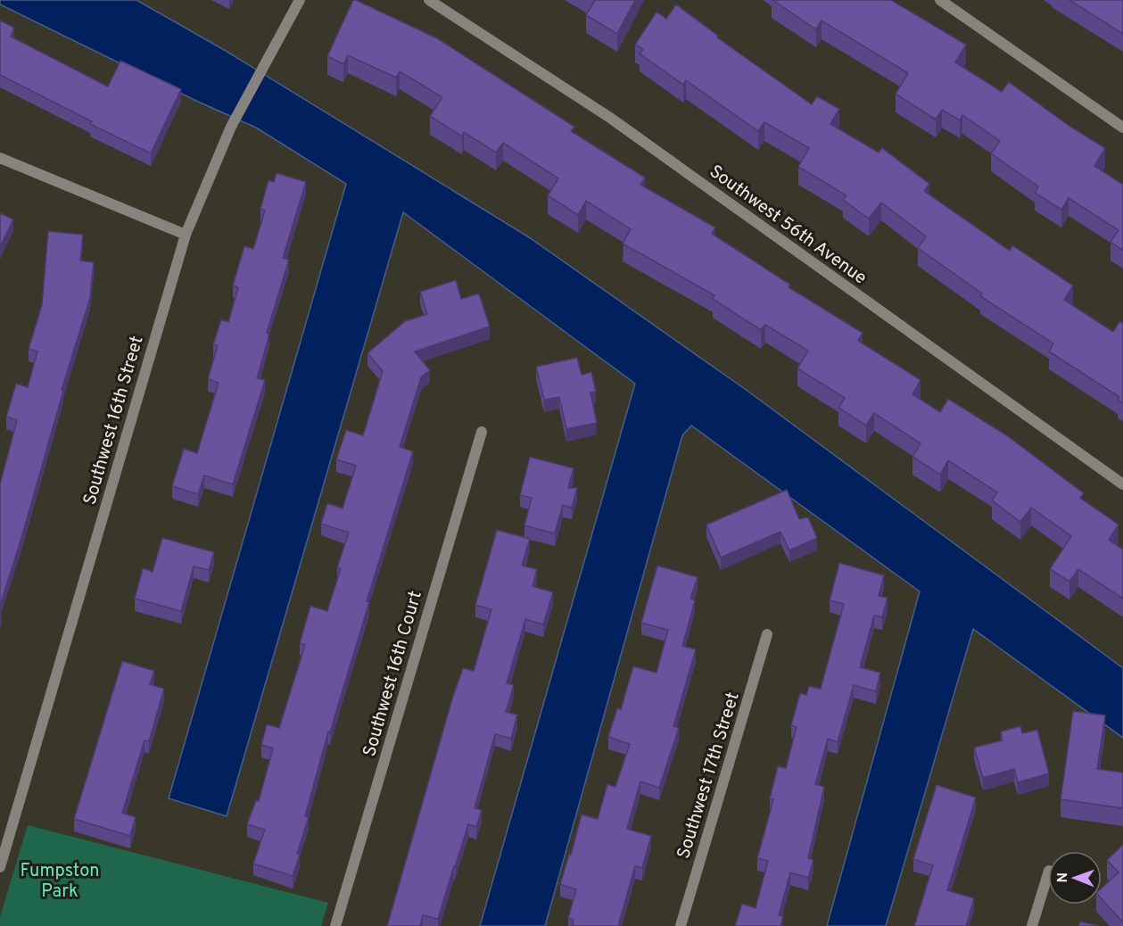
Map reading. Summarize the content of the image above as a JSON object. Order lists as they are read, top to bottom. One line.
{"streets":{"street":["Southwest 56th Avenue","Southwest 16th Street","Southwest 16th Court","Southwest 17th Street"]},"parks":["Fumpston Park"],"north":"left"}
